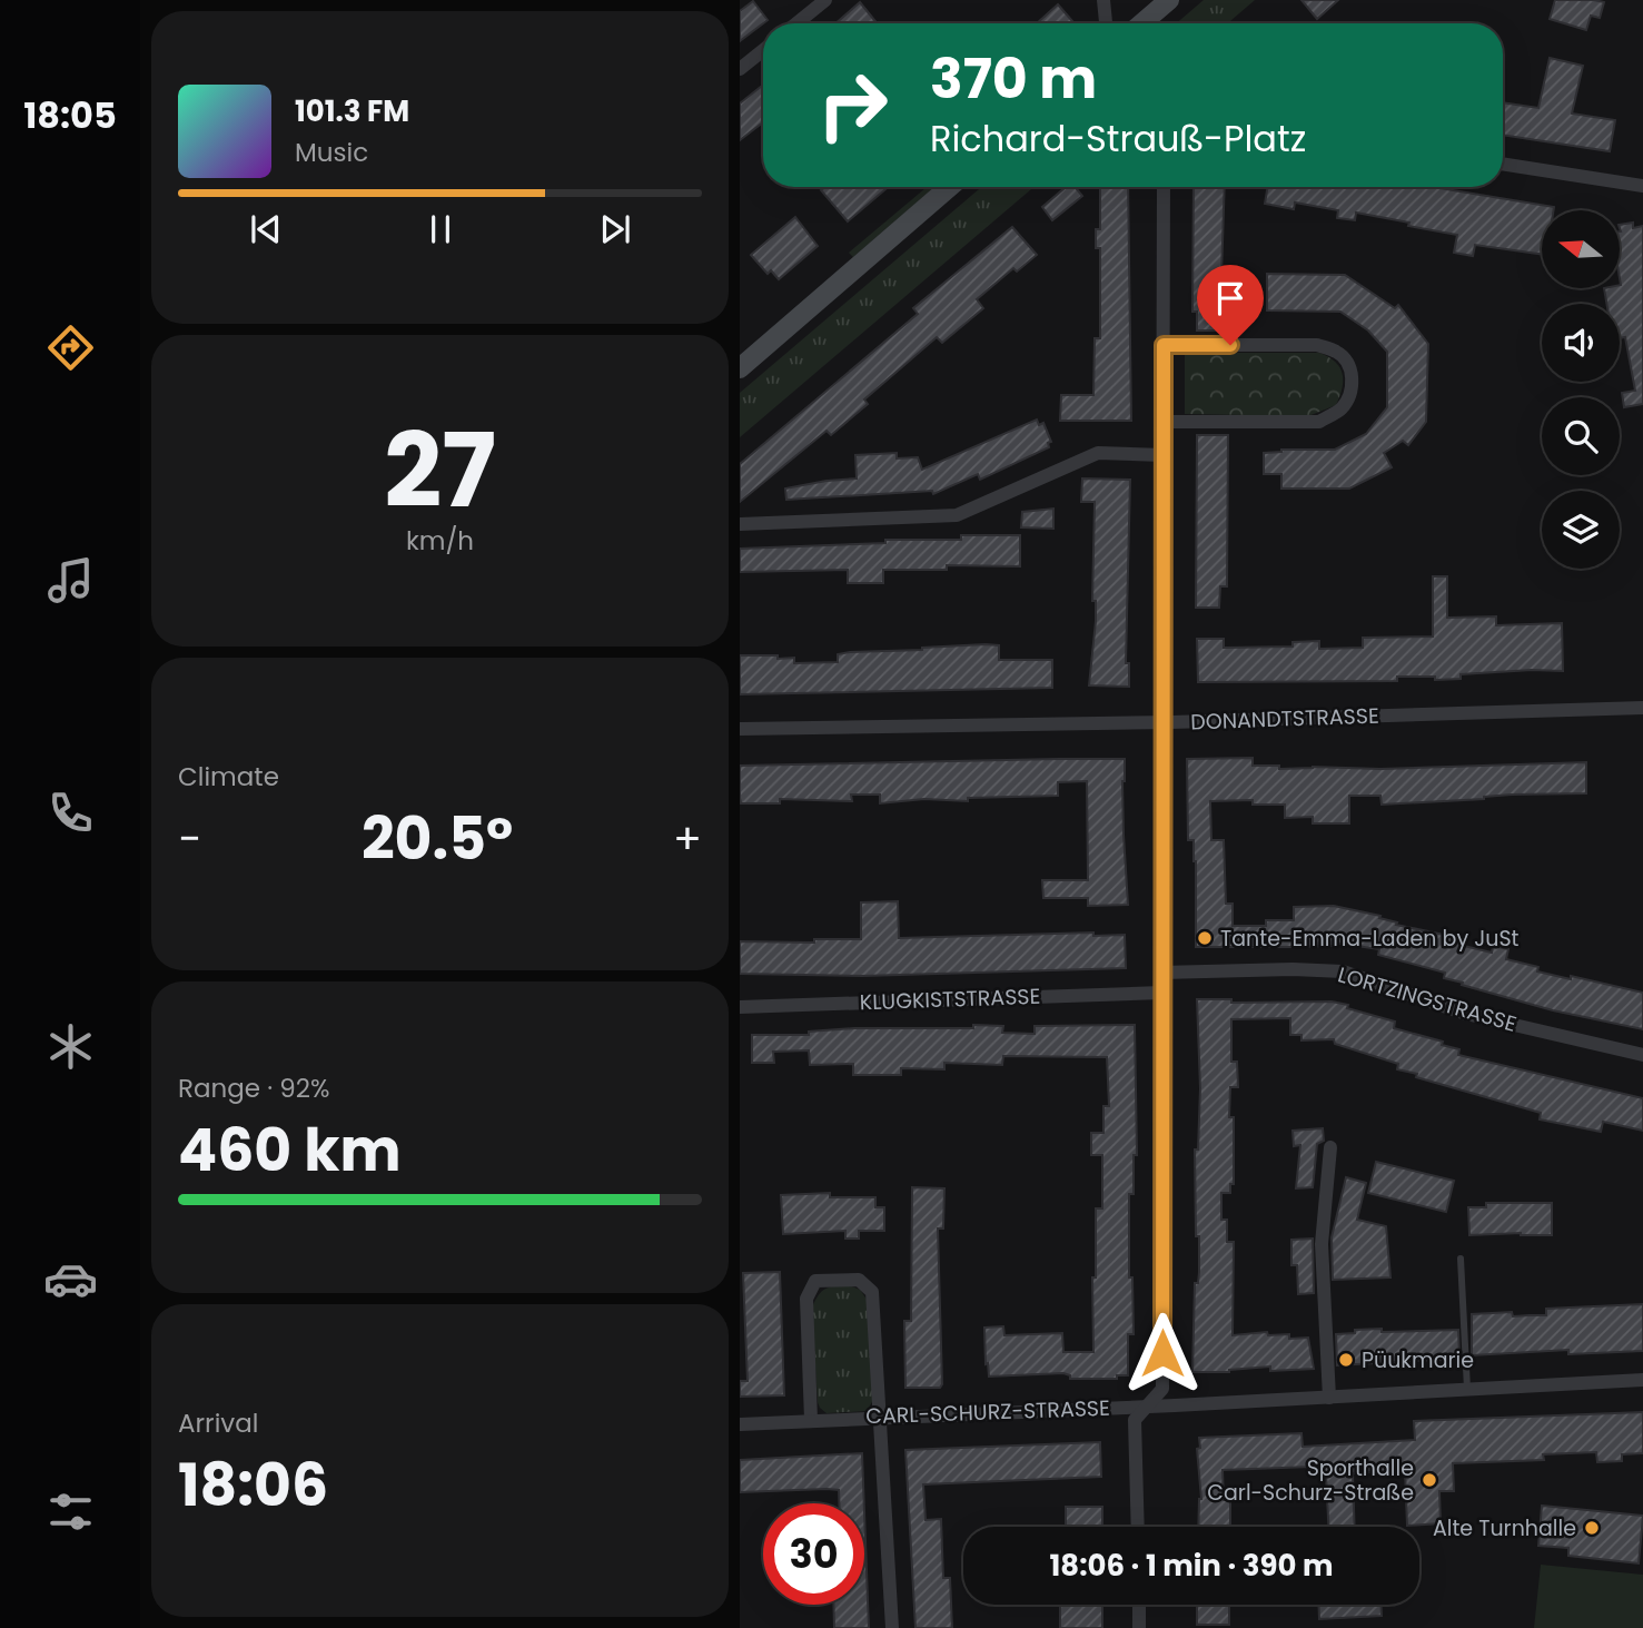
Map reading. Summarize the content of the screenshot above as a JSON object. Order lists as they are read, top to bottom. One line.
{"streets":{"street":["DONANDTSTRASSE","KLUGKISTSTRASSE","LORTZINGSTRASSE","CARL-SCHURZ-STRASSE"]},"places":["Tante-Emma-Laden by JuSt","Püukmarie","Sporthalle Carl-Schurz-Straße","Alte Turnhalle"],"north":"left","page":{"tabs":"18:05","turn":["370 m","Richard-Strauß-Platz"],"song":["101.3 FM","Music"],"tile":[["27","km/h"],"Climate",["Range · 92%","460 km"],["Arrival","18:06"]],"heat":["−","20.5°","+"],"limit":"30","trip":"18:06 · 1 min · 390 m"}}
